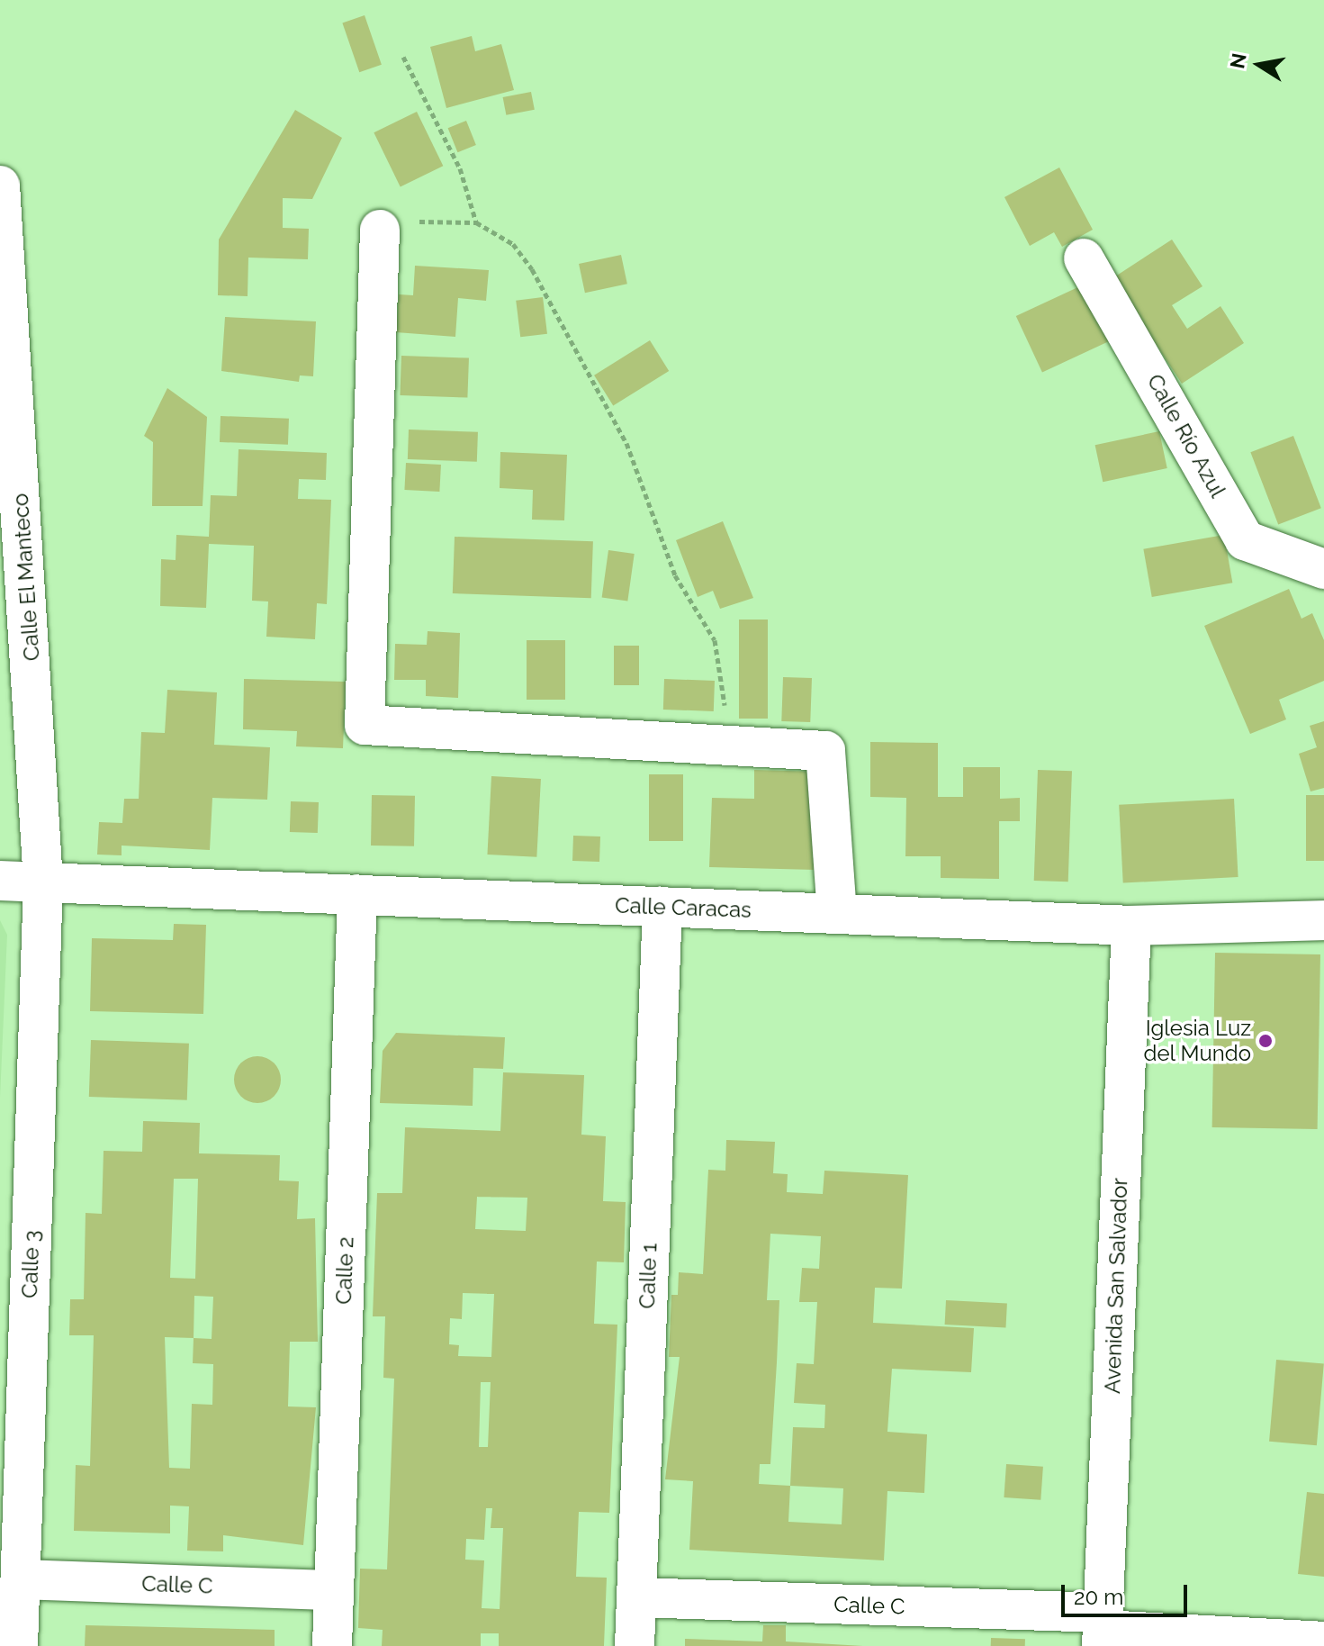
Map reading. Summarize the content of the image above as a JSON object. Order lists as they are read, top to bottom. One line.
{"streets":{"street":["Calle Río Azul","Calle El Manteco","Calle Caracas","Calle 3","Calle 2","Calle 1","Avenida San Salvador","Calle C"]},"crossings":[["Calle El Manteco","Calle Caracas"],["Calle El Manteco","Calle 3"],["Calle Caracas","Calle 3"],["Calle Caracas","Calle 2"],["Calle Caracas","Calle 1"],["Calle Caracas","Avenida San Salvador"],["Calle 3","Calle C"],["Calle 2","Calle C"],["Calle 1","Calle C"],["Avenida San Salvador","Calle C"]],"places":["Iglesia Luz del Mundo"],"scale_bar":"20 m","north":"left"}
